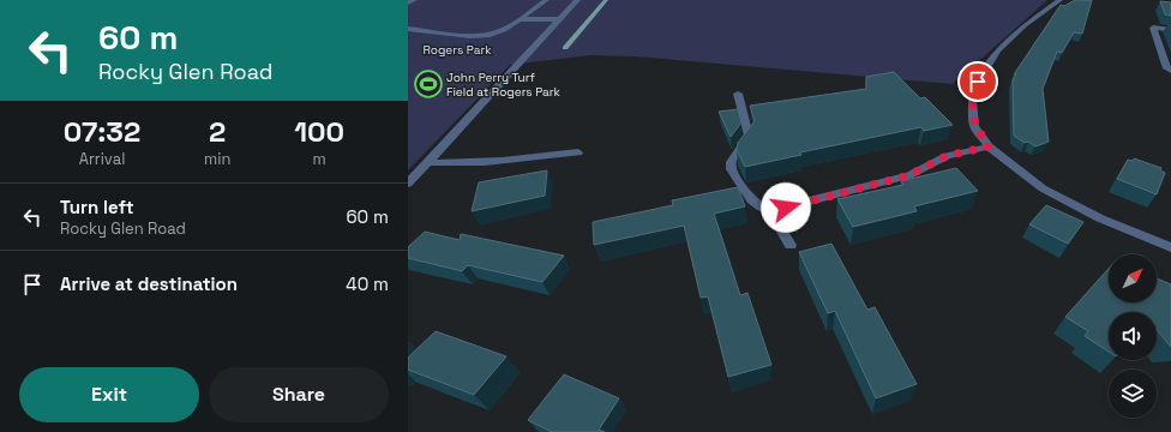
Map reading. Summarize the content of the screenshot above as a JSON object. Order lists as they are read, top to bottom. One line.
{"parks":["Rogers Park"],"places":{"sports":["John Perry Turf Field at Rogers Park"]},"north":"top right","page":{"turn":["60 m","Rocky Glen Road"],"eta":["07:32","Arrival","2","min","100","m"],"list":[{"name":"Turn left","note":"Rocky Glen Road","value":"60 m"},{"name":"Arrive at destination","value":"40 m"}],"buttons":["Exit","Share"]}}
